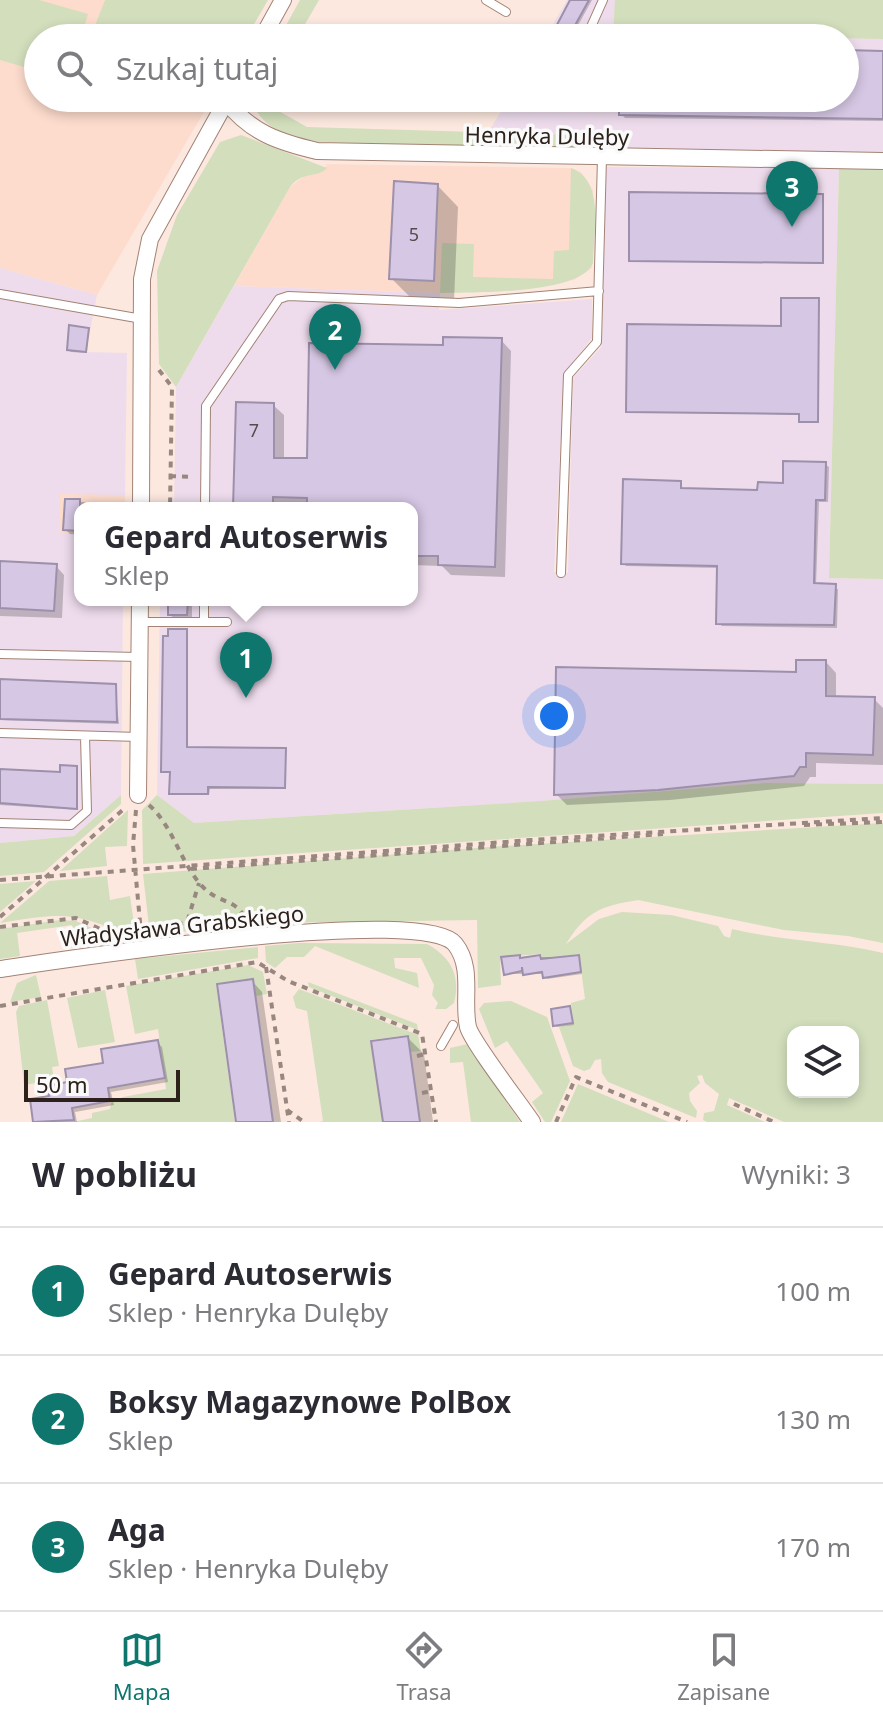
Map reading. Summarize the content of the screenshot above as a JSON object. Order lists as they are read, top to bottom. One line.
{"streets":{"street":["Henryka Dulęby","Władysława Grabskiego"]},"house_numbers":["5","7"],"scale_bar":"50 m","page":{"search":"Szukaj tutaj","pins":["3","2","1"],"popup":["Gepard Autoserwis","Sklep"],"scale":"50 m","heading":["W pobliżu","Wyniki: 3"],"list":[{"mark":"1","name":"Gepard Autoserwis","note":"Sklep · Henryka Dulęby","value":"100 m"},{"mark":"2","name":"Boksy Magazynowe PolBox","note":"Sklep","value":"130 m"},{"mark":"3","name":"Aga","note":"Sklep · Henryka Dulęby","value":"170 m"}],"nav":["Mapa","Trasa","Zapisane"]}}
